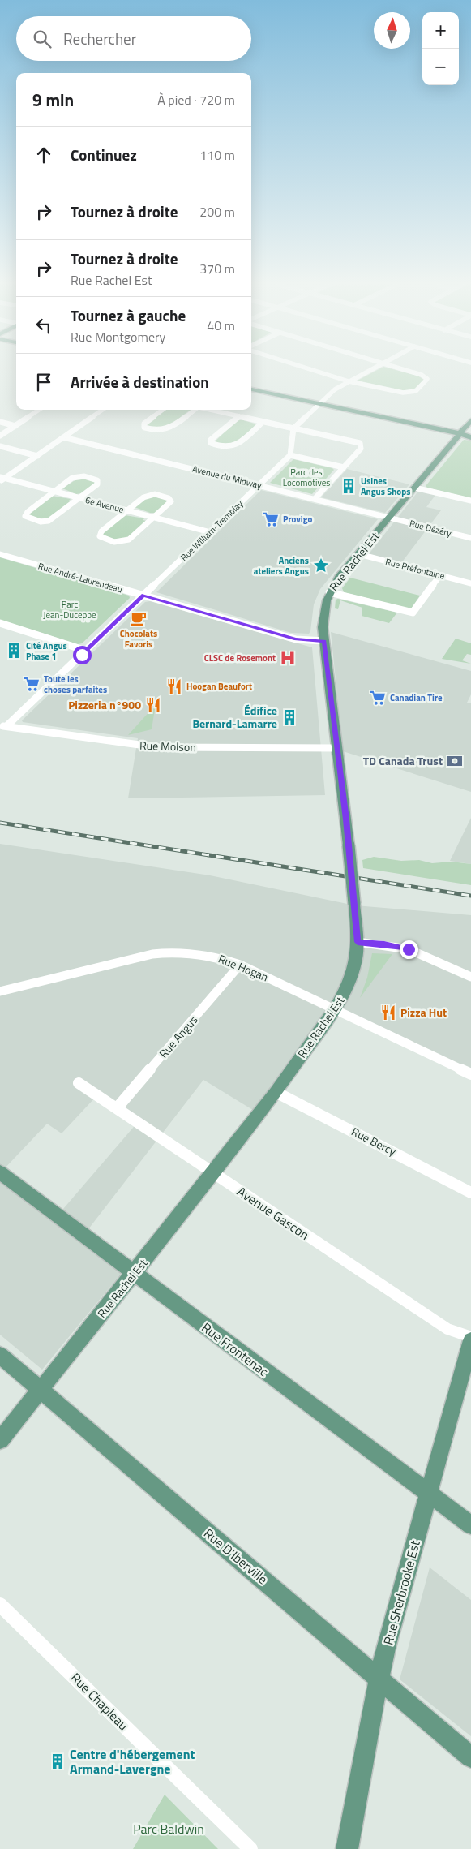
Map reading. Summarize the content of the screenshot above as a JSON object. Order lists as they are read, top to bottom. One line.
{"streets":{"main road":["Rue Rachel Est","Rue Frontenac","Rue D'Iberville","Rue Sherbrooke Est"],"street":["Avenue du Midway","6e Avenue","Rue Dézéry","Rue William-Tremblay","Rue Préfontaine","Rue André-Laurendeau","Rue Molson","Rue Hogan","Rue Angus","Rue Bercy","Avenue Gascon","Rue Chapleau"]},"crossings":[["Avenue du Midway","Rue Dézéry"],["Avenue du Midway","Rue William-Tremblay"],["Avenue du Midway","Rue Rachel Est"],["6e Avenue","Rue William-Tremblay"],["Rue Dézéry","Rue Rachel Est"],["Rue William-Tremblay","Rue André-Laurendeau"],["Rue William-Tremblay","Rue Molson"],["Rue Rachel Est","Rue Préfontaine"],["Rue Rachel Est","Rue André-Laurendeau"],["Rue Rachel Est","Rue Molson"],["Rue Rachel Est","Rue Hogan"],["Rue Rachel Est","Rue Bercy"],["Rue Rachel Est","Avenue Gascon"],["Rue Rachel Est","Rue Frontenac"],["Rue Rachel Est","Rue D'Iberville"],["Rue Hogan","Rue Angus"],["Rue Angus","Avenue Gascon"],["Rue Frontenac","Rue Sherbrooke Est"],["Rue D'Iberville","Rue Sherbrooke Est"]],"parks":["Parc des Locomotives","Parc Jean-Duceppe","Parc Baldwin"],"places":{"building":["Usines Angus Shops","Cité Angus Phase 1","Édifice Bernard-Lamarre","Centre d'hébergement Armand-Lavergne"],"supermarket":["Provigo","Toute les choses parfaites","Canadian Tire"],"place":["Anciens ateliers Angus"],"cafe":["Chocolats Favoris"],"hospital":["CLSC de Rosemont"],"restaurant":["Hoogan Beaufort","Pizzeria n°900","Pizza Hut"],"bank":["TD Canada Trust"]},"north":"top","page":{"map_buttons":["+","−"],"search":"Rechercher","heading":["9 min","À pied · 720 m"],"list":[["Continuez","110 m"],["Tournez à droite","200 m"],["Tournez à droite","Rue Rachel Est","370 m"],["Tournez à gauche","Rue Montgomery","40 m"],"Arrivée à destination"]}}
